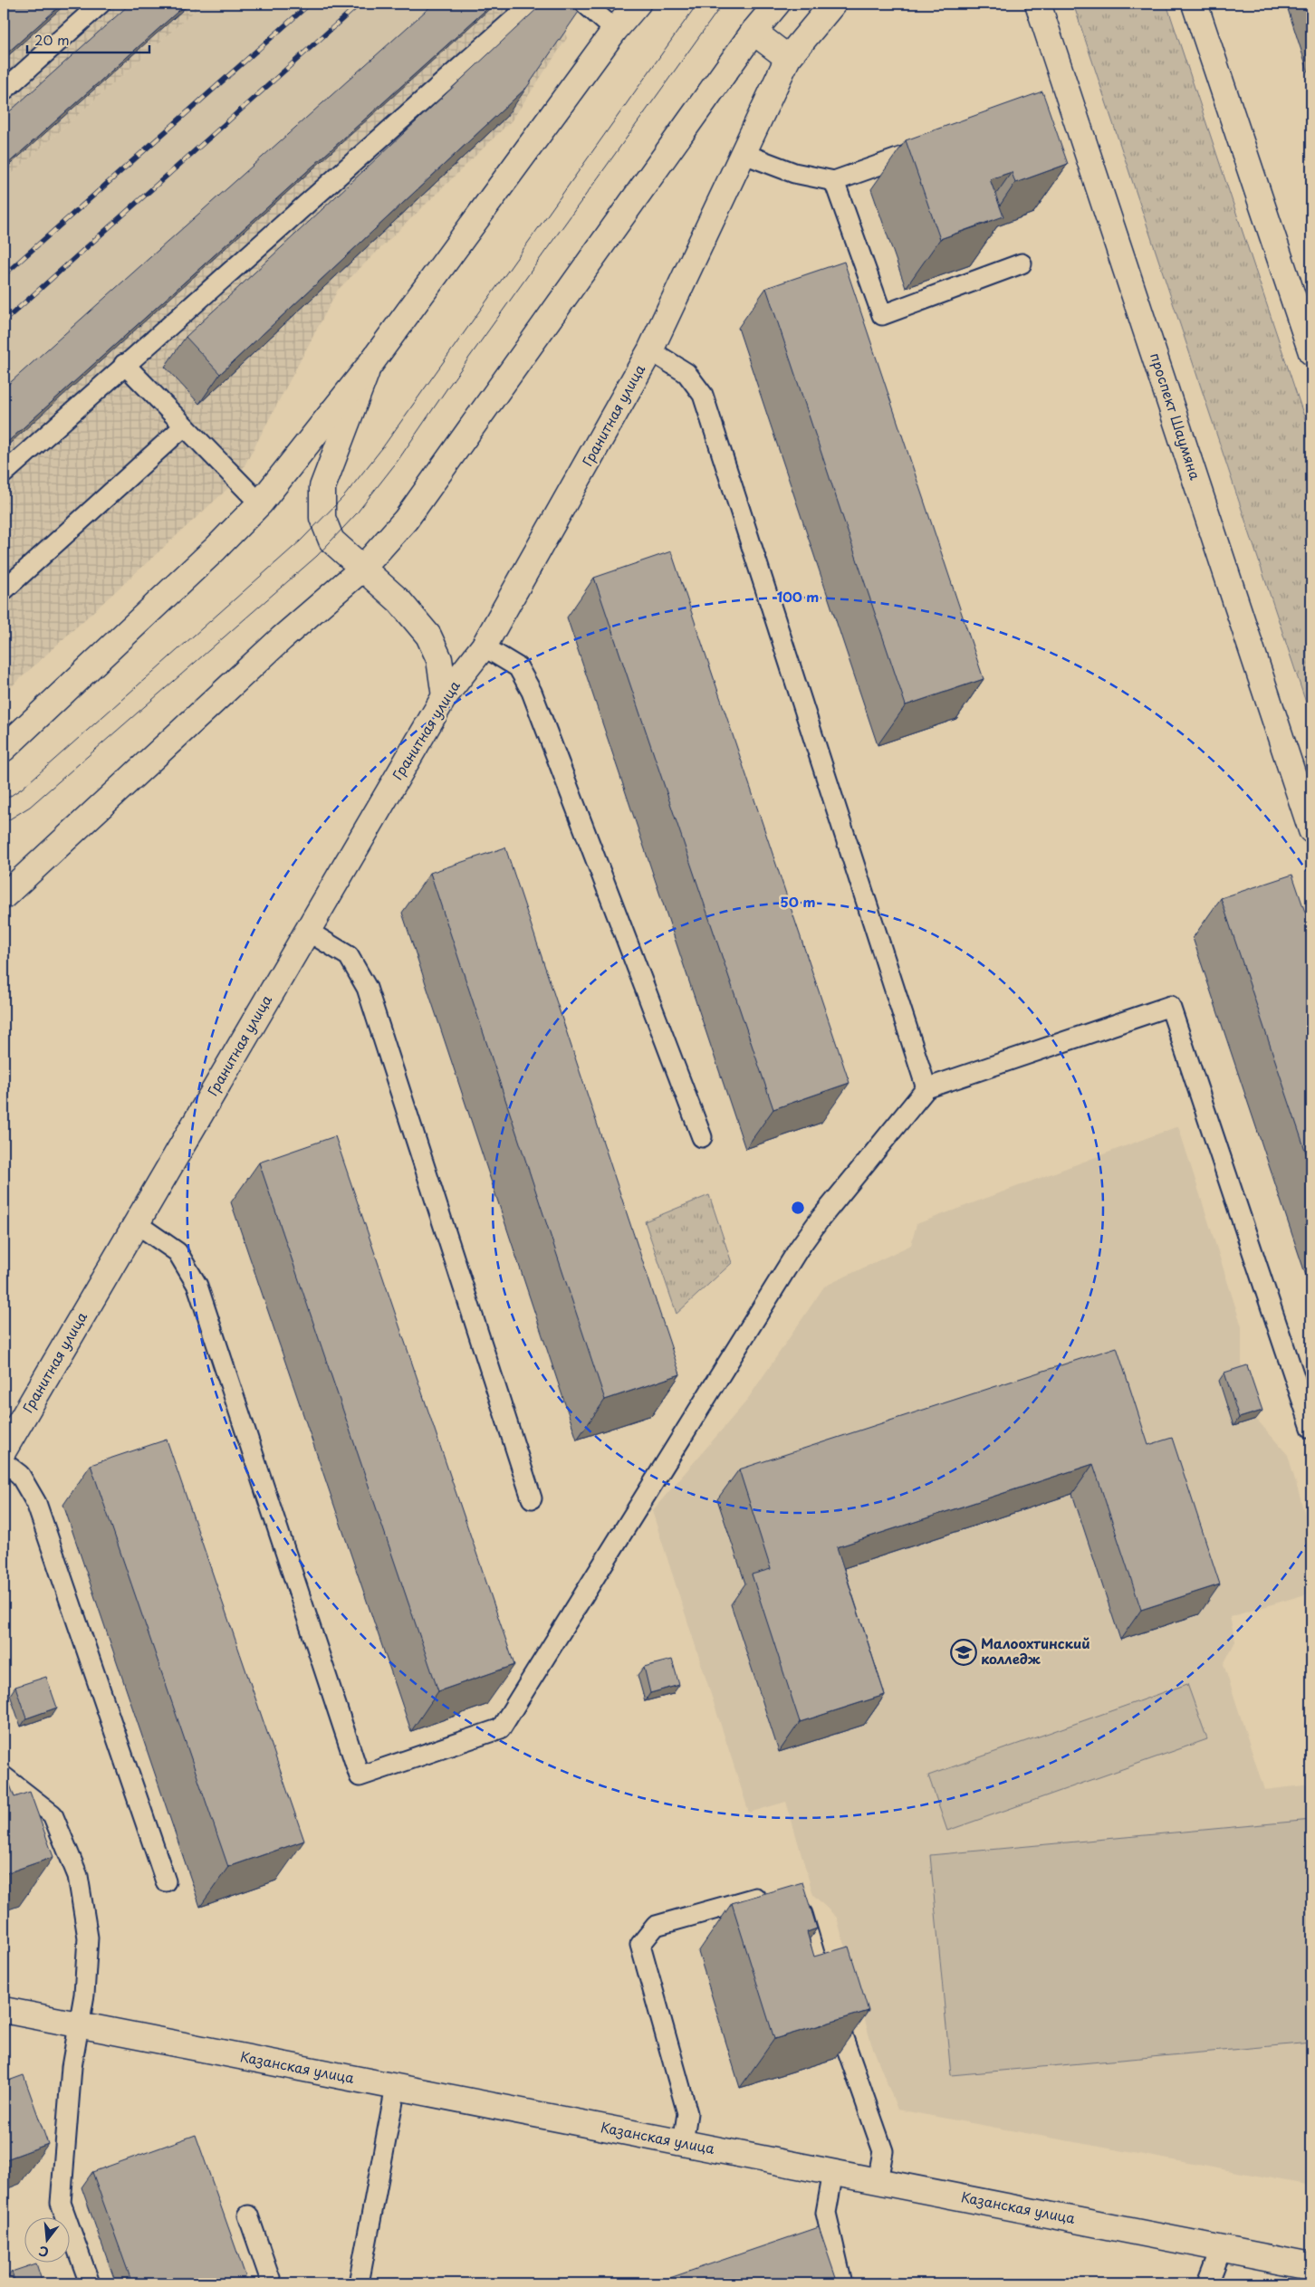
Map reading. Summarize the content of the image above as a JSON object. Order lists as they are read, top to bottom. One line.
{"streets":{"street":["Гранитная улица","проспект Шаумяна","Казанская улица"]},"places":{"school or university":["Малоохтинский колледж"]},"scale_bar":"20 m","north":"bottom","rings":["100 m","50 m"]}
